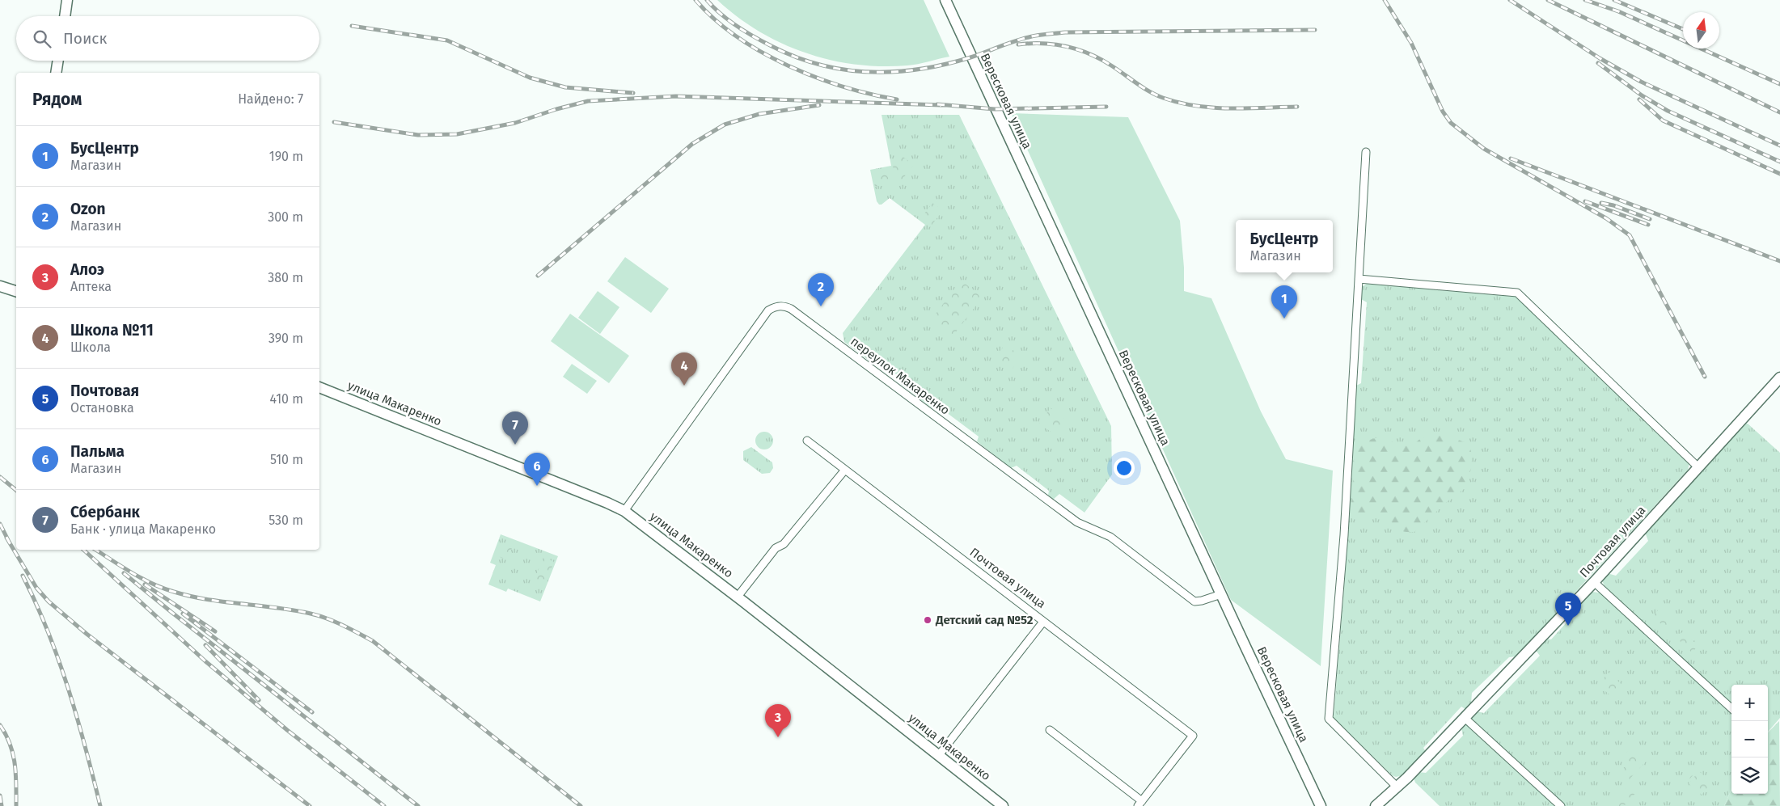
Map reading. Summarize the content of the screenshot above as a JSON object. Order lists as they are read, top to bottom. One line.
{"streets":{"street":["Вересковая улица","переулок Макаренко","улица Макаренко","Почтовая улица"]},"crossings":[["Вересковая улица","переулок Макаренко"],["переулок Макаренко","улица Макаренко"]],"places":["Детский сад №52"],"north":"top","page":{"search":"Поиск","heading":["Рядом","Найдено: 7"],"list":[{"mark":"1","name":"БусЦентр","note":"Магазин","value":"190 m"},{"mark":"2","name":"Ozon","note":"Магазин","value":"300 m"},{"mark":"3","name":"Алоэ","note":"Аптека","value":"380 m"},{"mark":"4","name":"Школа №11","note":"Школа","value":"390 m"},{"mark":"5","name":"Почтовая","note":"Остановка","value":"410 m"},{"mark":"6","name":"Пальма","note":"Магазин","value":"510 m"},{"mark":"7","name":"Сбербанк","note":"Банк · улица Макаренко","value":"530 m"}],"popup":["БусЦентр","Магазин"],"pins":["2","1","4","7","6","5","3"],"map_buttons":["+","−"]}}
